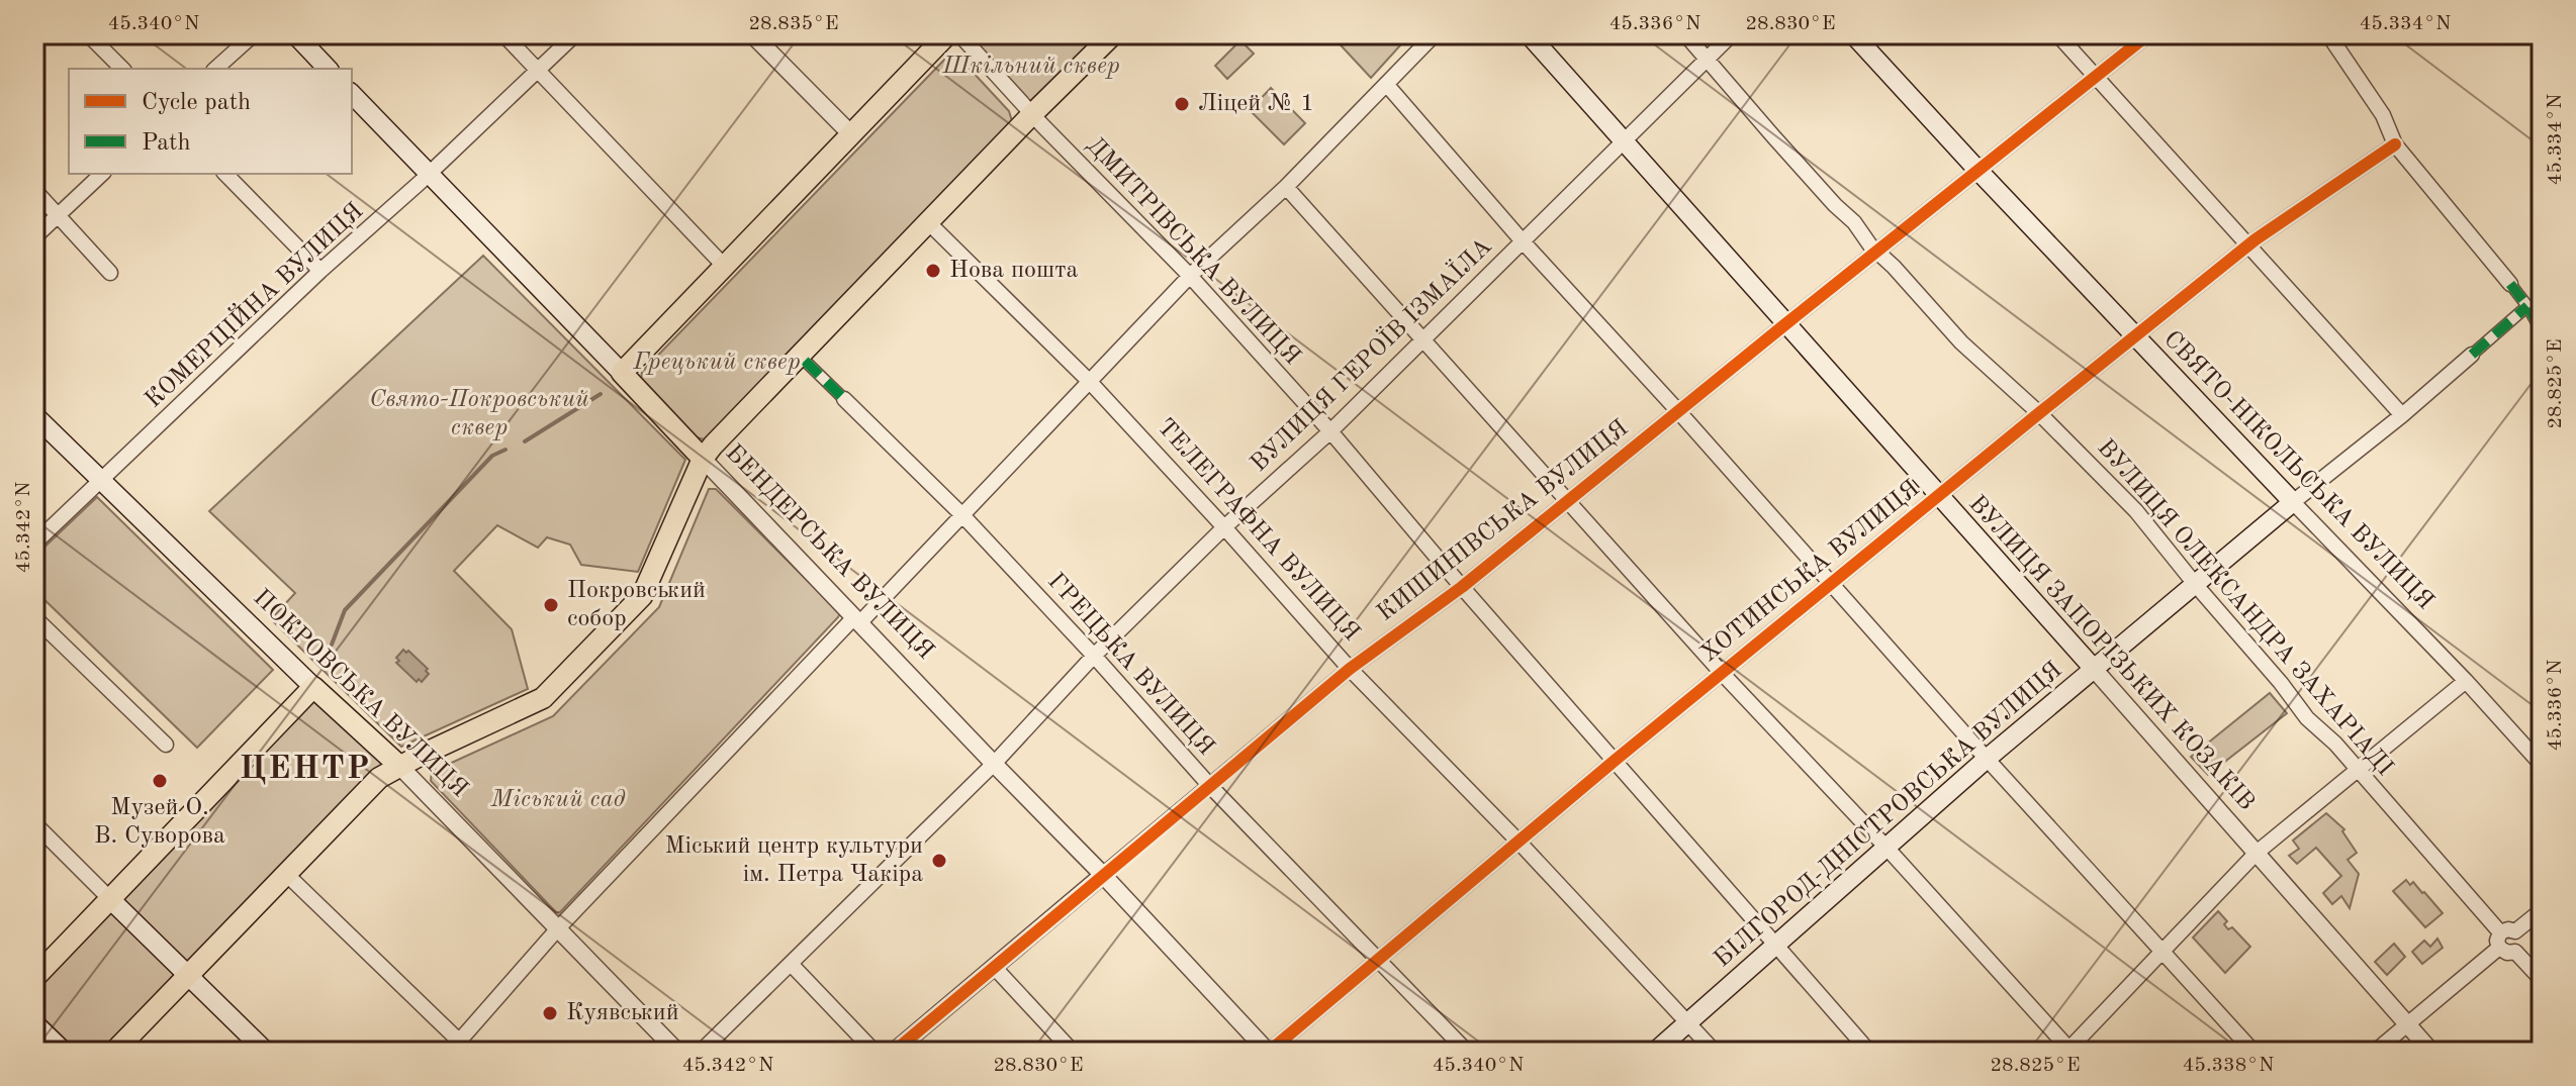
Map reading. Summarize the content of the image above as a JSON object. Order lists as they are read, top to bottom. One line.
{"streets":{"main road":["СВЯТО-НІКОЛЬСЬКА ВУЛИЦЯ","БЕНДЕРСЬКА ВУЛИЦЯ","ВУЛИЦЯ ЗАПОРІЗЬКИХ КОЗАКІВ","ПОКРОВСЬКА ВУЛИЦЯ","БІЛГОРОД-ДНІСТРОВСЬКА ВУЛИЦЯ"],"street":["ДМИТРІВСЬКА ВУЛИЦЯ","КОМЕРЦІЙНА ВУЛИЦЯ","ВУЛИЦЯ ГЕРОЇВ ІЗМАЇЛА","КИШИНІВСЬКА ВУЛИЦЯ","ТЕЛЕГРАФНА ВУЛИЦЯ","ХОТИНСЬКА ВУЛИЦЯ","ВУЛИЦЯ ОЛЕКСАНДРА ЗАХАРІАДІ","ГРЕЦЬКА ВУЛИЦЯ"]},"crossings":[["ДМИТРІВСЬКА ВУЛИЦЯ","ВУЛИЦЯ ГЕРОЇВ ІЗМАЇЛА"],["ДМИТРІВСЬКА ВУЛИЦЯ","КИШИНІВСЬКА ВУЛИЦЯ"],["ДМИТРІВСЬКА ВУЛИЦЯ","ХОТИНСЬКА ВУЛИЦЯ"],["ДМИТРІВСЬКА ВУЛИЦЯ","БІЛГОРОД-ДНІСТРОВСЬКА ВУЛИЦЯ"],["КОМЕРЦІЙНА ВУЛИЦЯ","БЕНДЕРСЬКА ВУЛИЦЯ"],["КОМЕРЦІЙНА ВУЛИЦЯ","ПОКРОВСЬКА ВУЛИЦЯ"],["ВУЛИЦЯ ГЕРОЇВ ІЗМАЇЛА","ТЕЛЕГРАФНА ВУЛИЦЯ"],["ВУЛИЦЯ ГЕРОЇВ ІЗМАЇЛА","БЕНДЕРСЬКА ВУЛИЦЯ"],["ВУЛИЦЯ ГЕРОЇВ ІЗМАЇЛА","ВУЛИЦЯ ОЛЕКСАНДРА ЗАХАРІАДІ"],["ВУЛИЦЯ ГЕРОЇВ ІЗМАЇЛА","ВУЛИЦЯ ЗАПОРІЗЬКИХ КОЗАКІВ"],["ВУЛИЦЯ ГЕРОЇВ ІЗМАЇЛА","ГРЕЦЬКА ВУЛИЦЯ"],["СВЯТО-НІКОЛЬСЬКА ВУЛИЦЯ","КИШИНІВСЬКА ВУЛИЦЯ"],["СВЯТО-НІКОЛЬСЬКА ВУЛИЦЯ","ХОТИНСЬКА ВУЛИЦЯ"],["СВЯТО-НІКОЛЬСЬКА ВУЛИЦЯ","БІЛГОРОД-ДНІСТРОВСЬКА ВУЛИЦЯ"],["КИШИНІВСЬКА ВУЛИЦЯ","ТЕЛЕГРАФНА ВУЛИЦЯ"],["КИШИНІВСЬКА ВУЛИЦЯ","БЕНДЕРСЬКА ВУЛИЦЯ"],["КИШИНІВСЬКА ВУЛИЦЯ","ВУЛИЦЯ ОЛЕКСАНДРА ЗАХАРІАДІ"],["КИШИНІВСЬКА ВУЛИЦЯ","ВУЛИЦЯ ЗАПОРІЗЬКИХ КОЗАКІВ"],["КИШИНІВСЬКА ВУЛИЦЯ","ГРЕЦЬКА ВУЛИЦЯ"],["ТЕЛЕГРАФНА ВУЛИЦЯ","ХОТИНСЬКА ВУЛИЦЯ"],["ТЕЛЕГРАФНА ВУЛИЦЯ","БІЛГОРОД-ДНІСТРОВСЬКА ВУЛИЦЯ"],["БЕНДЕРСЬКА ВУЛИЦЯ","ХОТИНСЬКА ВУЛИЦЯ"],["ХОТИНСЬКА ВУЛИЦЯ","ВУЛИЦЯ ОЛЕКСАНДРА ЗАХАРІАДІ"],["ХОТИНСЬКА ВУЛИЦЯ","ВУЛИЦЯ ЗАПОРІЗЬКИХ КОЗАКІВ"],["ХОТИНСЬКА ВУЛИЦЯ","ГРЕЦЬКА ВУЛИЦЯ"],["ВУЛИЦЯ ОЛЕКСАНДРА ЗАХАРІАДІ","БІЛГОРОД-ДНІСТРОВСЬКА ВУЛИЦЯ"],["ВУЛИЦЯ ЗАПОРІЗЬКИХ КОЗАКІВ","БІЛГОРОД-ДНІСТРОВСЬКА ВУЛИЦЯ"]],"districts":["ЦЕНТР"],"parks":["Шкільний сквер","Грецький сквер","Свято-Покровський сквер","Міський сад"],"places":["Ліцей № 1","Нова пошта","Покровський собор","Музей О. В. Суворова","Міський центр культури ім. Петра Чакіра","Куявський"],"legend":["Cycle path","Path"],"coordinates":["45.340°N","28.835°E","45.336°N","28.830°E","45.334°N","28.825°E","45.342°N","45.338°N"]}
